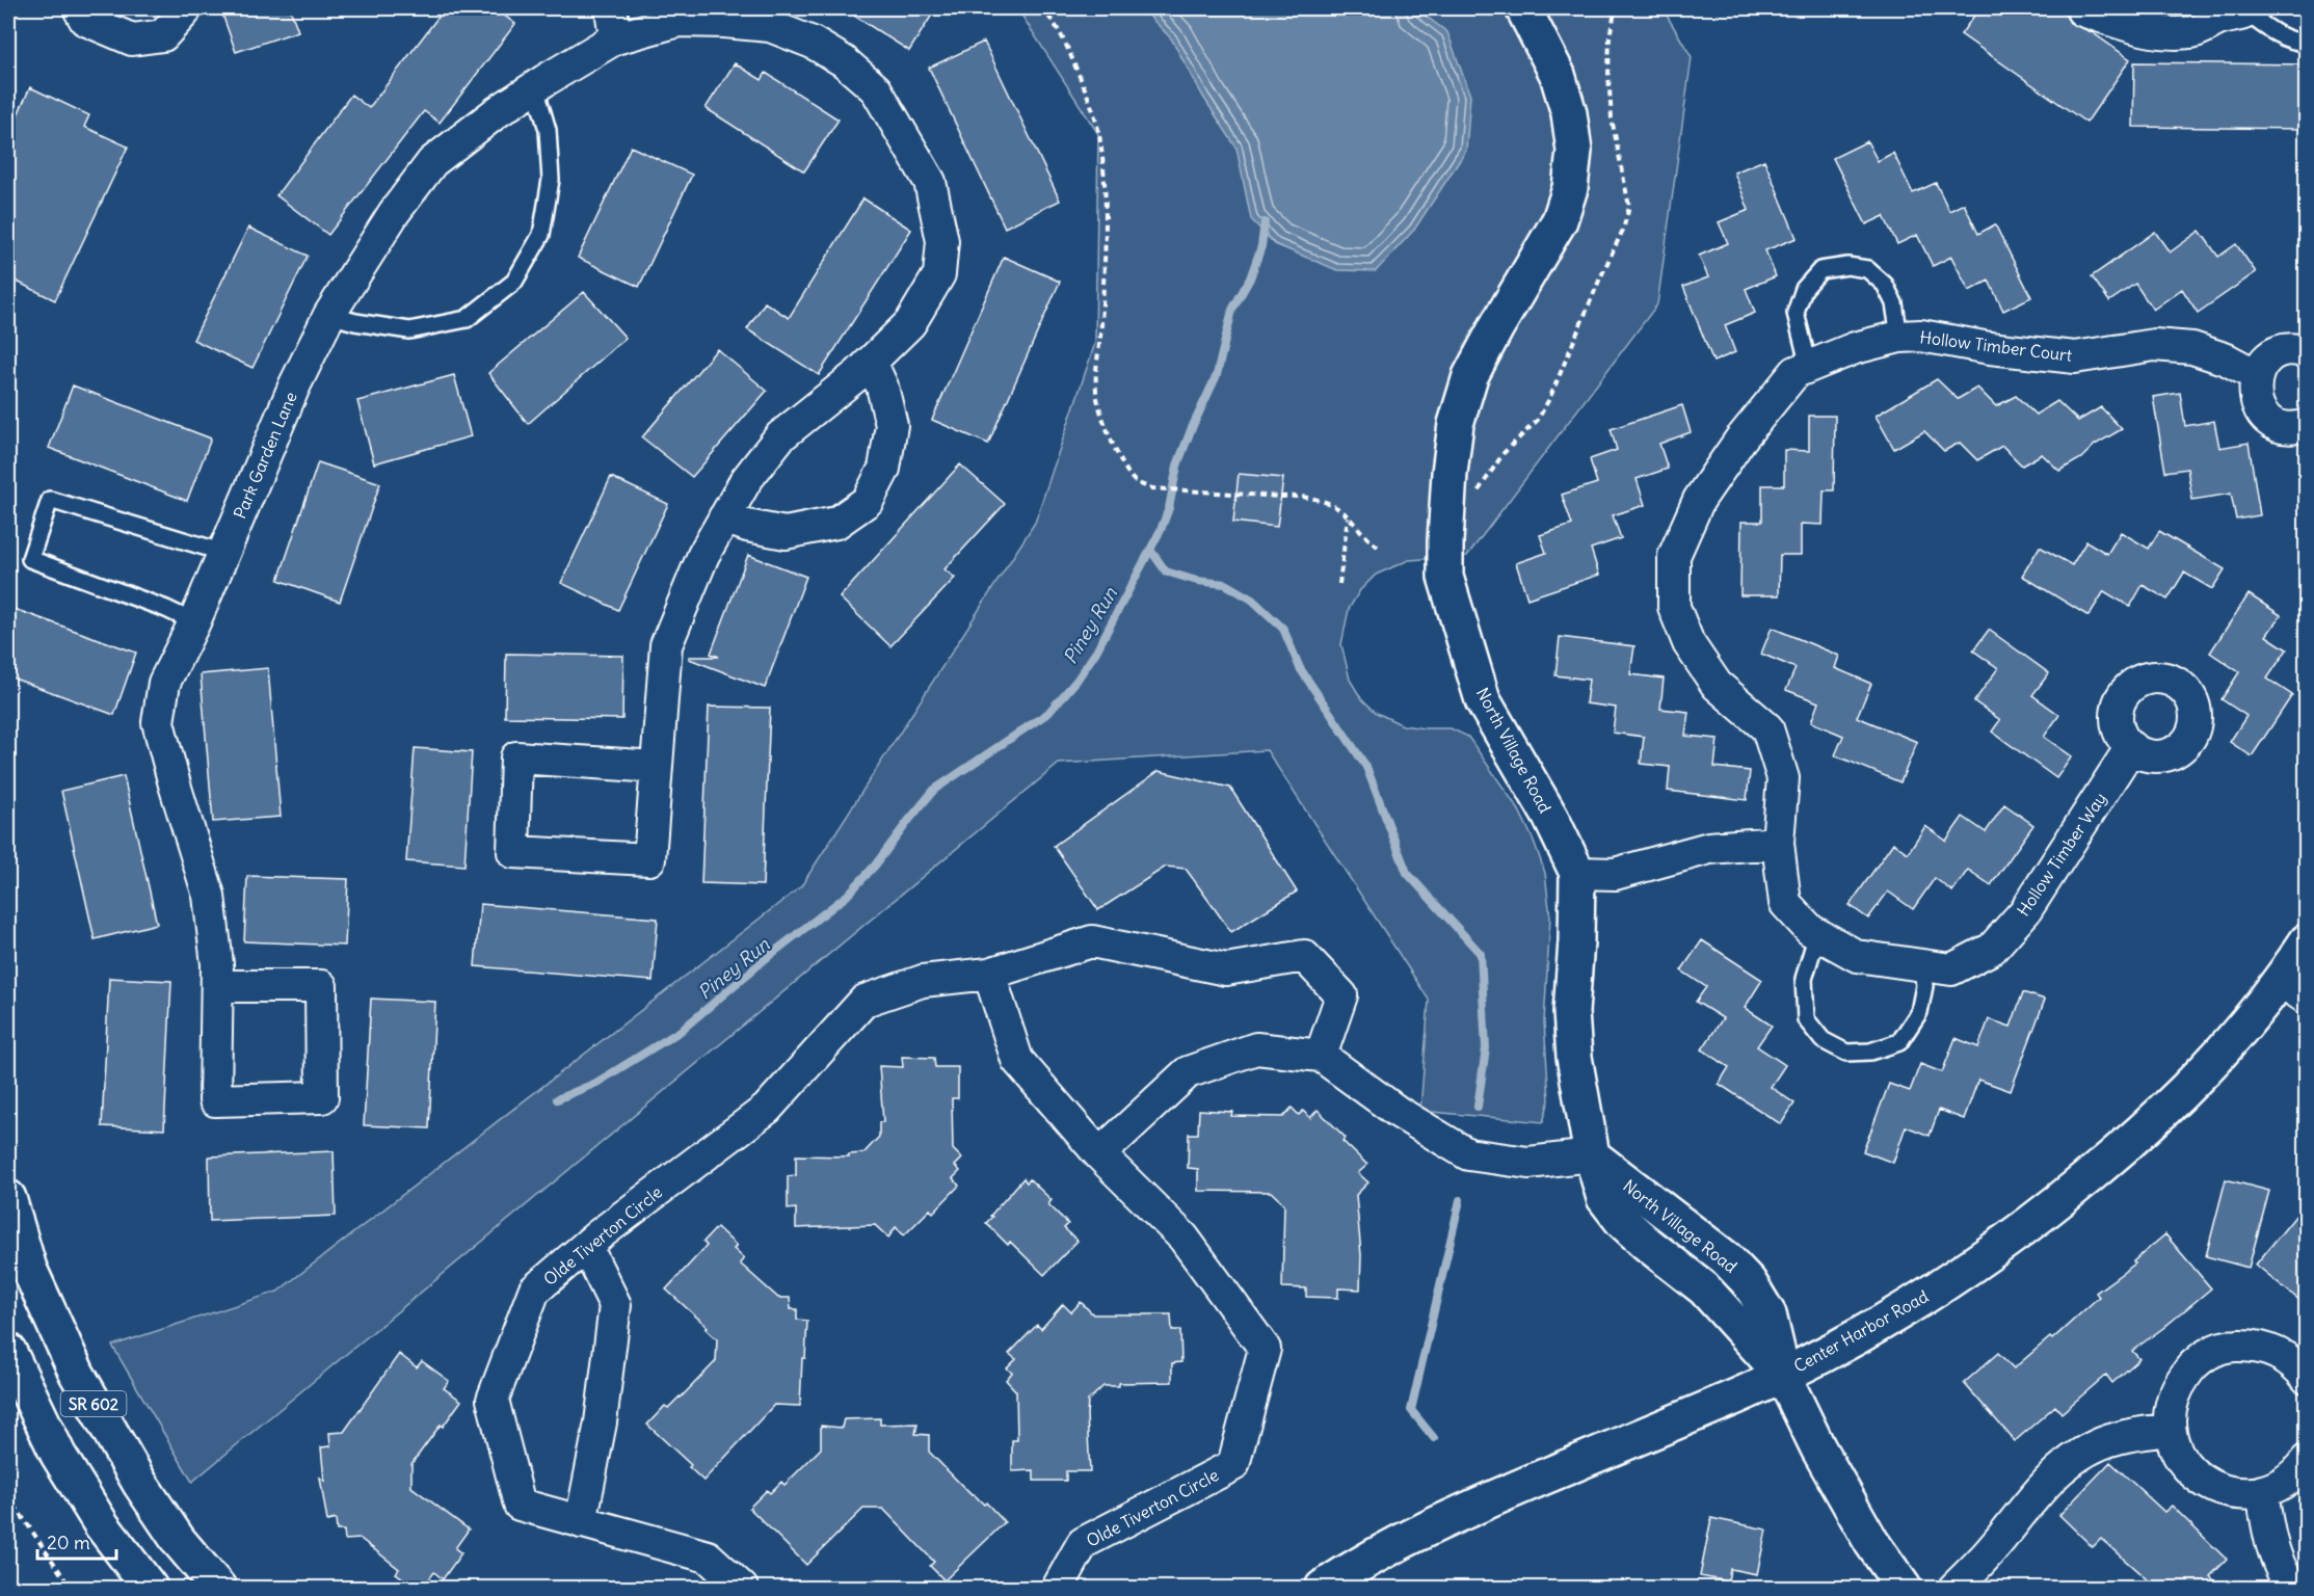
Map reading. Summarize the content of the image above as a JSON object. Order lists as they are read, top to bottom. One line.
{"streets":{"street":["Hollow Timber Court","Park Garden Lane","North Village Road","Hollow Timber Way","Olde Tiverton Circle","Center Harbor Road","SR 602"]},"crossings":[["Hollow Timber Court","Hollow Timber Way"],["North Village Road","Center Harbor Road"]],"water":["Piney Run"],"scale_bar":"20 m"}
